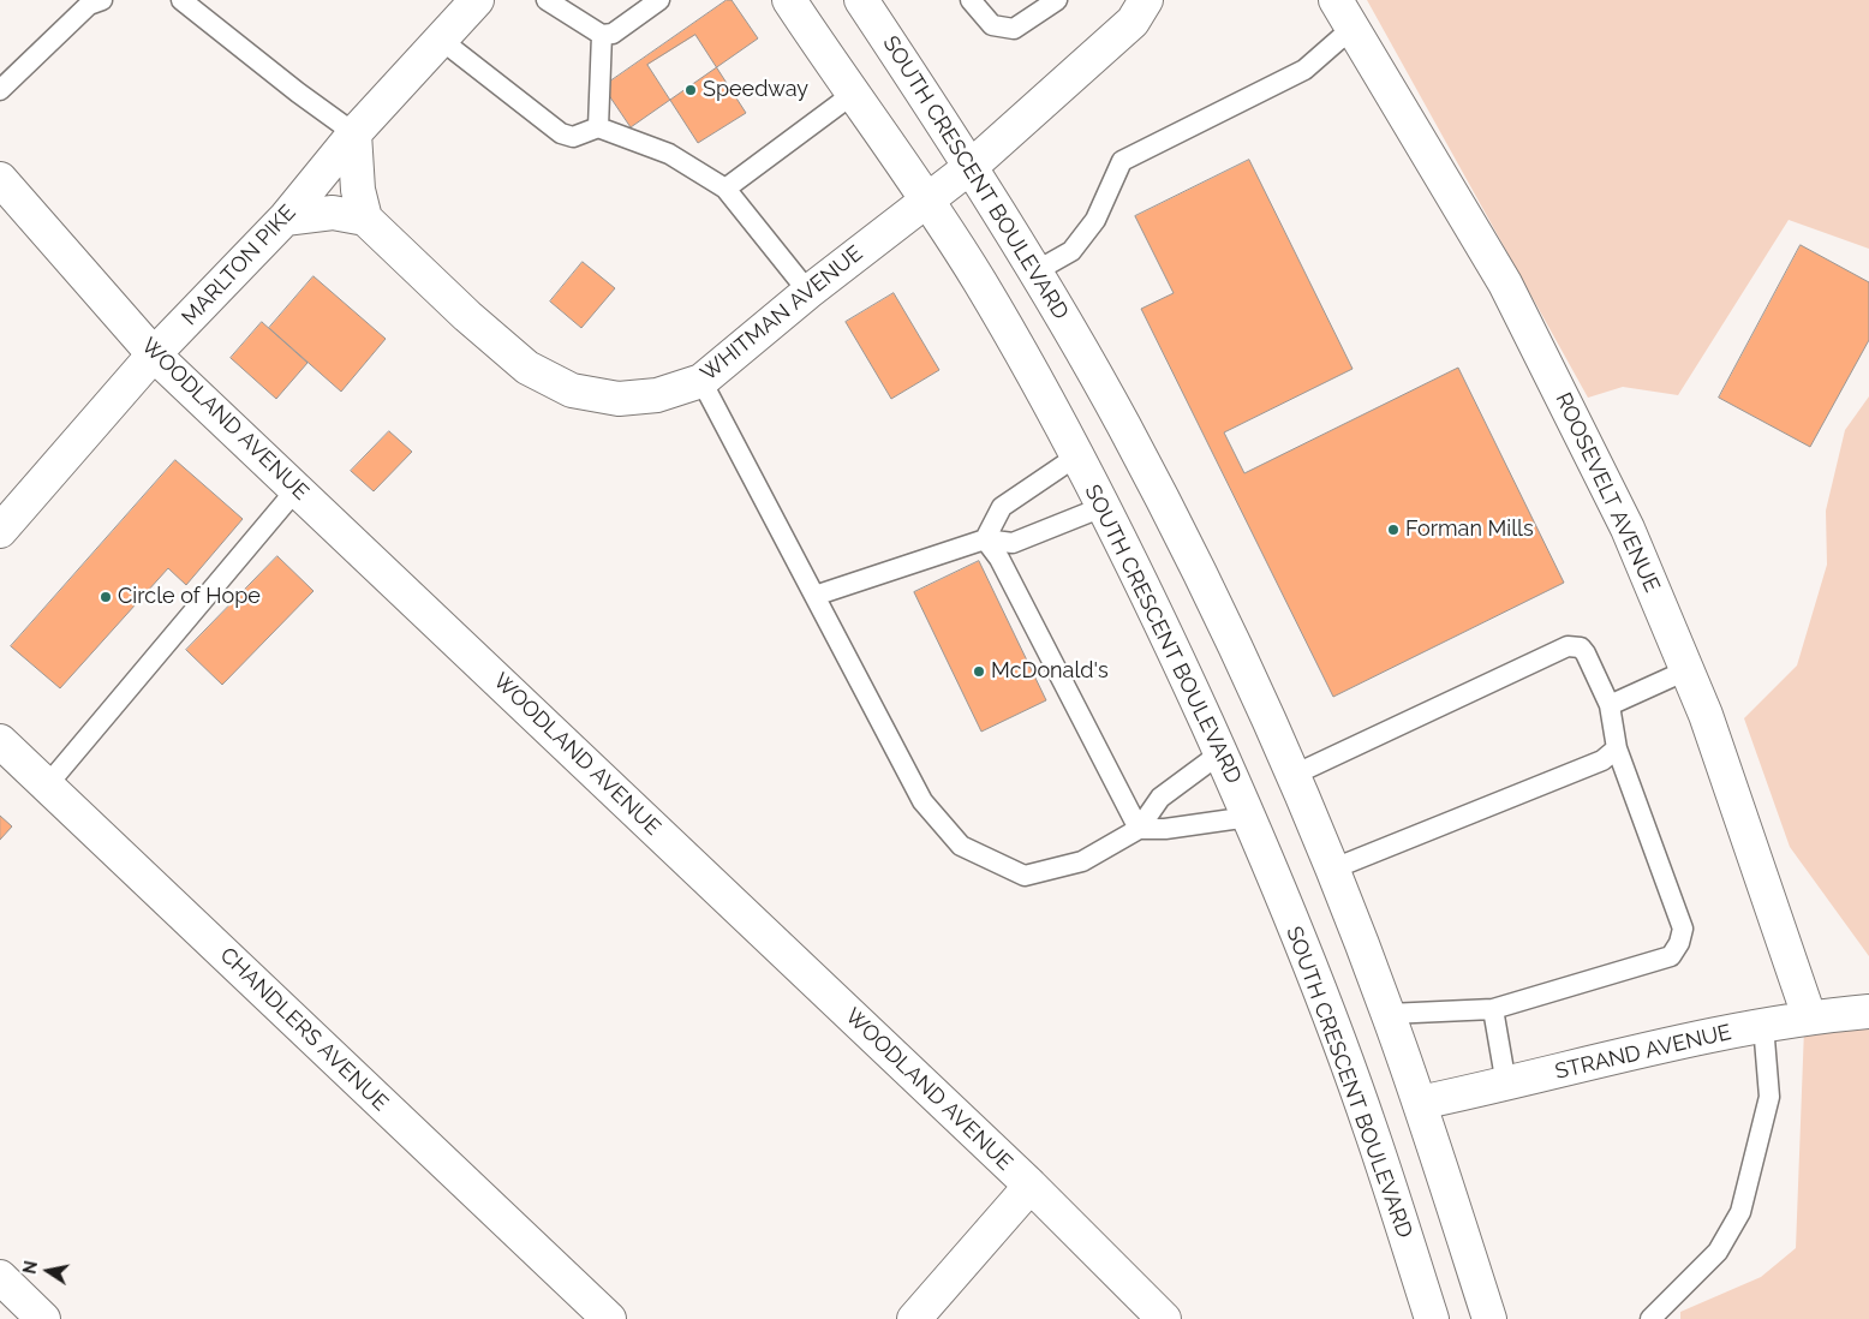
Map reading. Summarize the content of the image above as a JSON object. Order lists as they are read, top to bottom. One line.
{"streets":{"main road":["SOUTH CRESCENT BOULEVARD","MARLTON PIKE","WHITMAN AVENUE","WOODLAND AVENUE","ROOSEVELT AVENUE","CHANDLERS AVENUE","STRAND AVENUE"]},"crossings":[["SOUTH CRESCENT BOULEVARD","WHITMAN AVENUE"],["SOUTH CRESCENT BOULEVARD","STRAND AVENUE"],["MARLTON PIKE","WOODLAND AVENUE"],["ROOSEVELT AVENUE","STRAND AVENUE"]],"places":["Speedway","Forman Mills","Circle of Hope","McDonald's"],"north":"left"}
